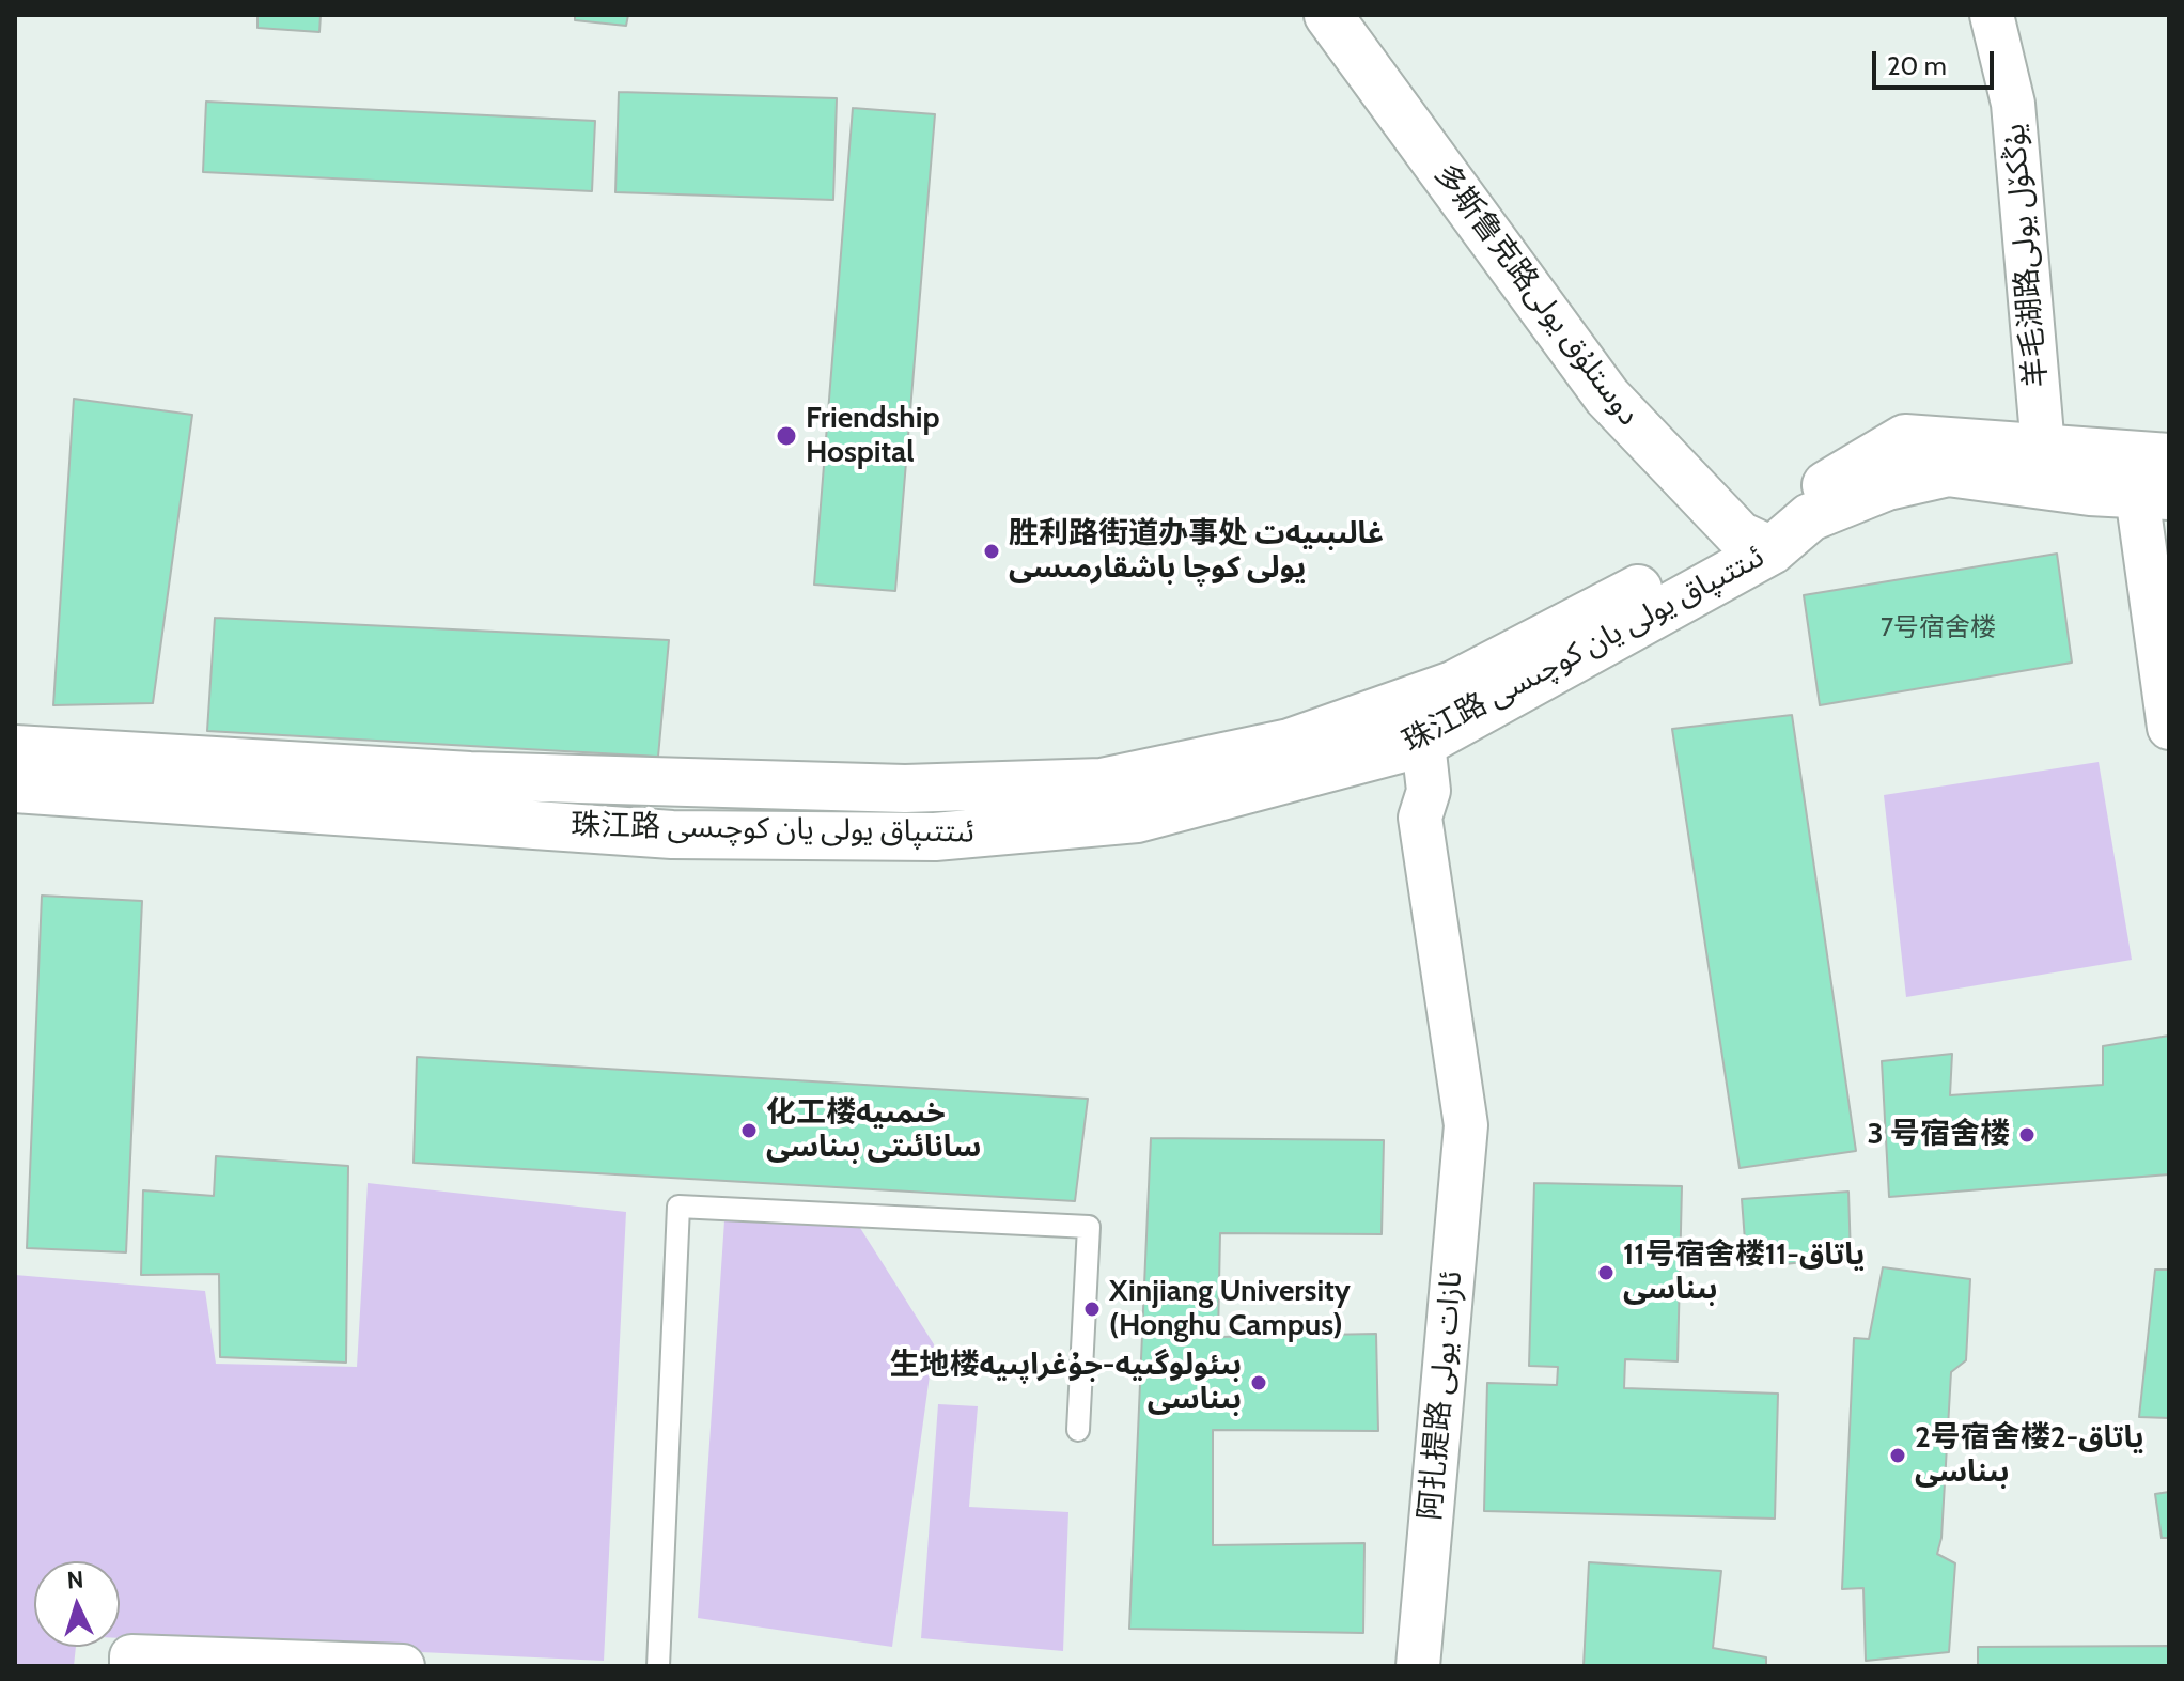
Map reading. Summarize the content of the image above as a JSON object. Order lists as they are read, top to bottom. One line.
{"streets":{"street":["羊毛湖路يۇڭكۆل يولى","多斯鲁克路دوستلۇق يولى","珠江路 ئىتتىپاق يولى يان كوچىسى","阿扎提路 ئازات يولى"]},"crossings":[["羊毛湖路يۇڭكۆل يولى","珠江路 ئىتتىپاق يولى يان كوچىسى"],["多斯鲁克路دوستلۇق يولى","珠江路 ئىتتىپاق يولى يان كوچىسى"],["珠江路 ئىتتىپاق يولى يان كوچىسى","阿扎提路 ئازات يولى"]],"places":["Friendship Hospital","胜利路街道办事处 غالىبىيەت يولى كوچا باشقارمىسى","化工楼خىمىيە سانائىتى بىناسى","3 号宿舍楼","11号宿舍楼11-ياتاق بىناسى","Xinjiang University (Honghu Campus)","生地楼بىئولوگىيە-جۇغراپىيە بىناسى","2号宿舍楼2-ياتاق بىناسى"],"house_numbers":["7号宿舍楼"],"scale_bar":"20 m","north":"top"}
